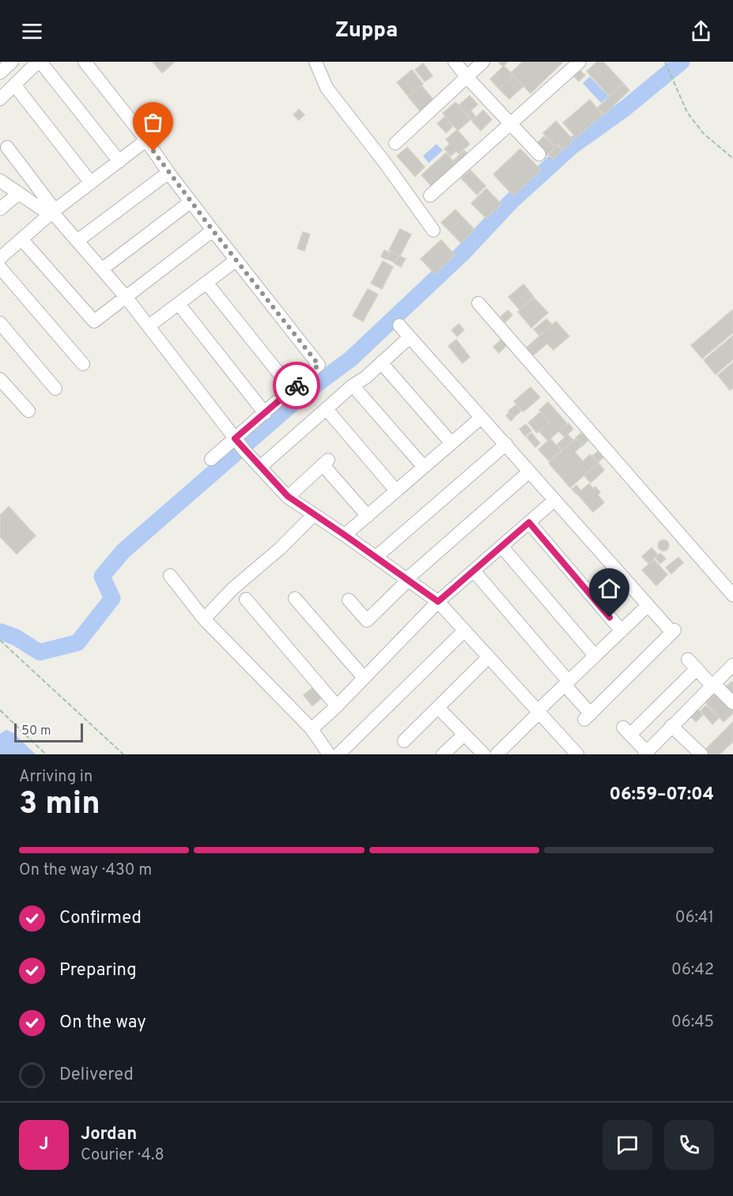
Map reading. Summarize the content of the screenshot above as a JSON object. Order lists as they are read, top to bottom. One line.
{"scale_bar":"50 m","page":{"header":"Zuppa","scale":"50 m","heading":["3 min","Arriving in","06:59–07:04"],"panel":["Jordan","Courier · 4.8"],"bar":"On the way · 430 m","list":[["Confirmed","06:41"],["Preparing","06:42"],["On the way","06:45"],"Delivered"],"round":"J"}}
